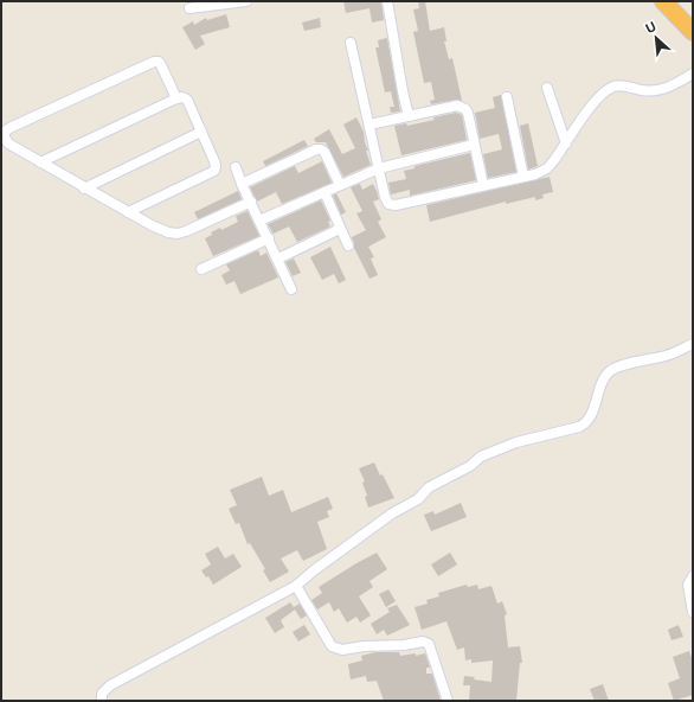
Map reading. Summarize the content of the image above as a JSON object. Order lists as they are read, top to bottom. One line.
{"north":"top left"}
